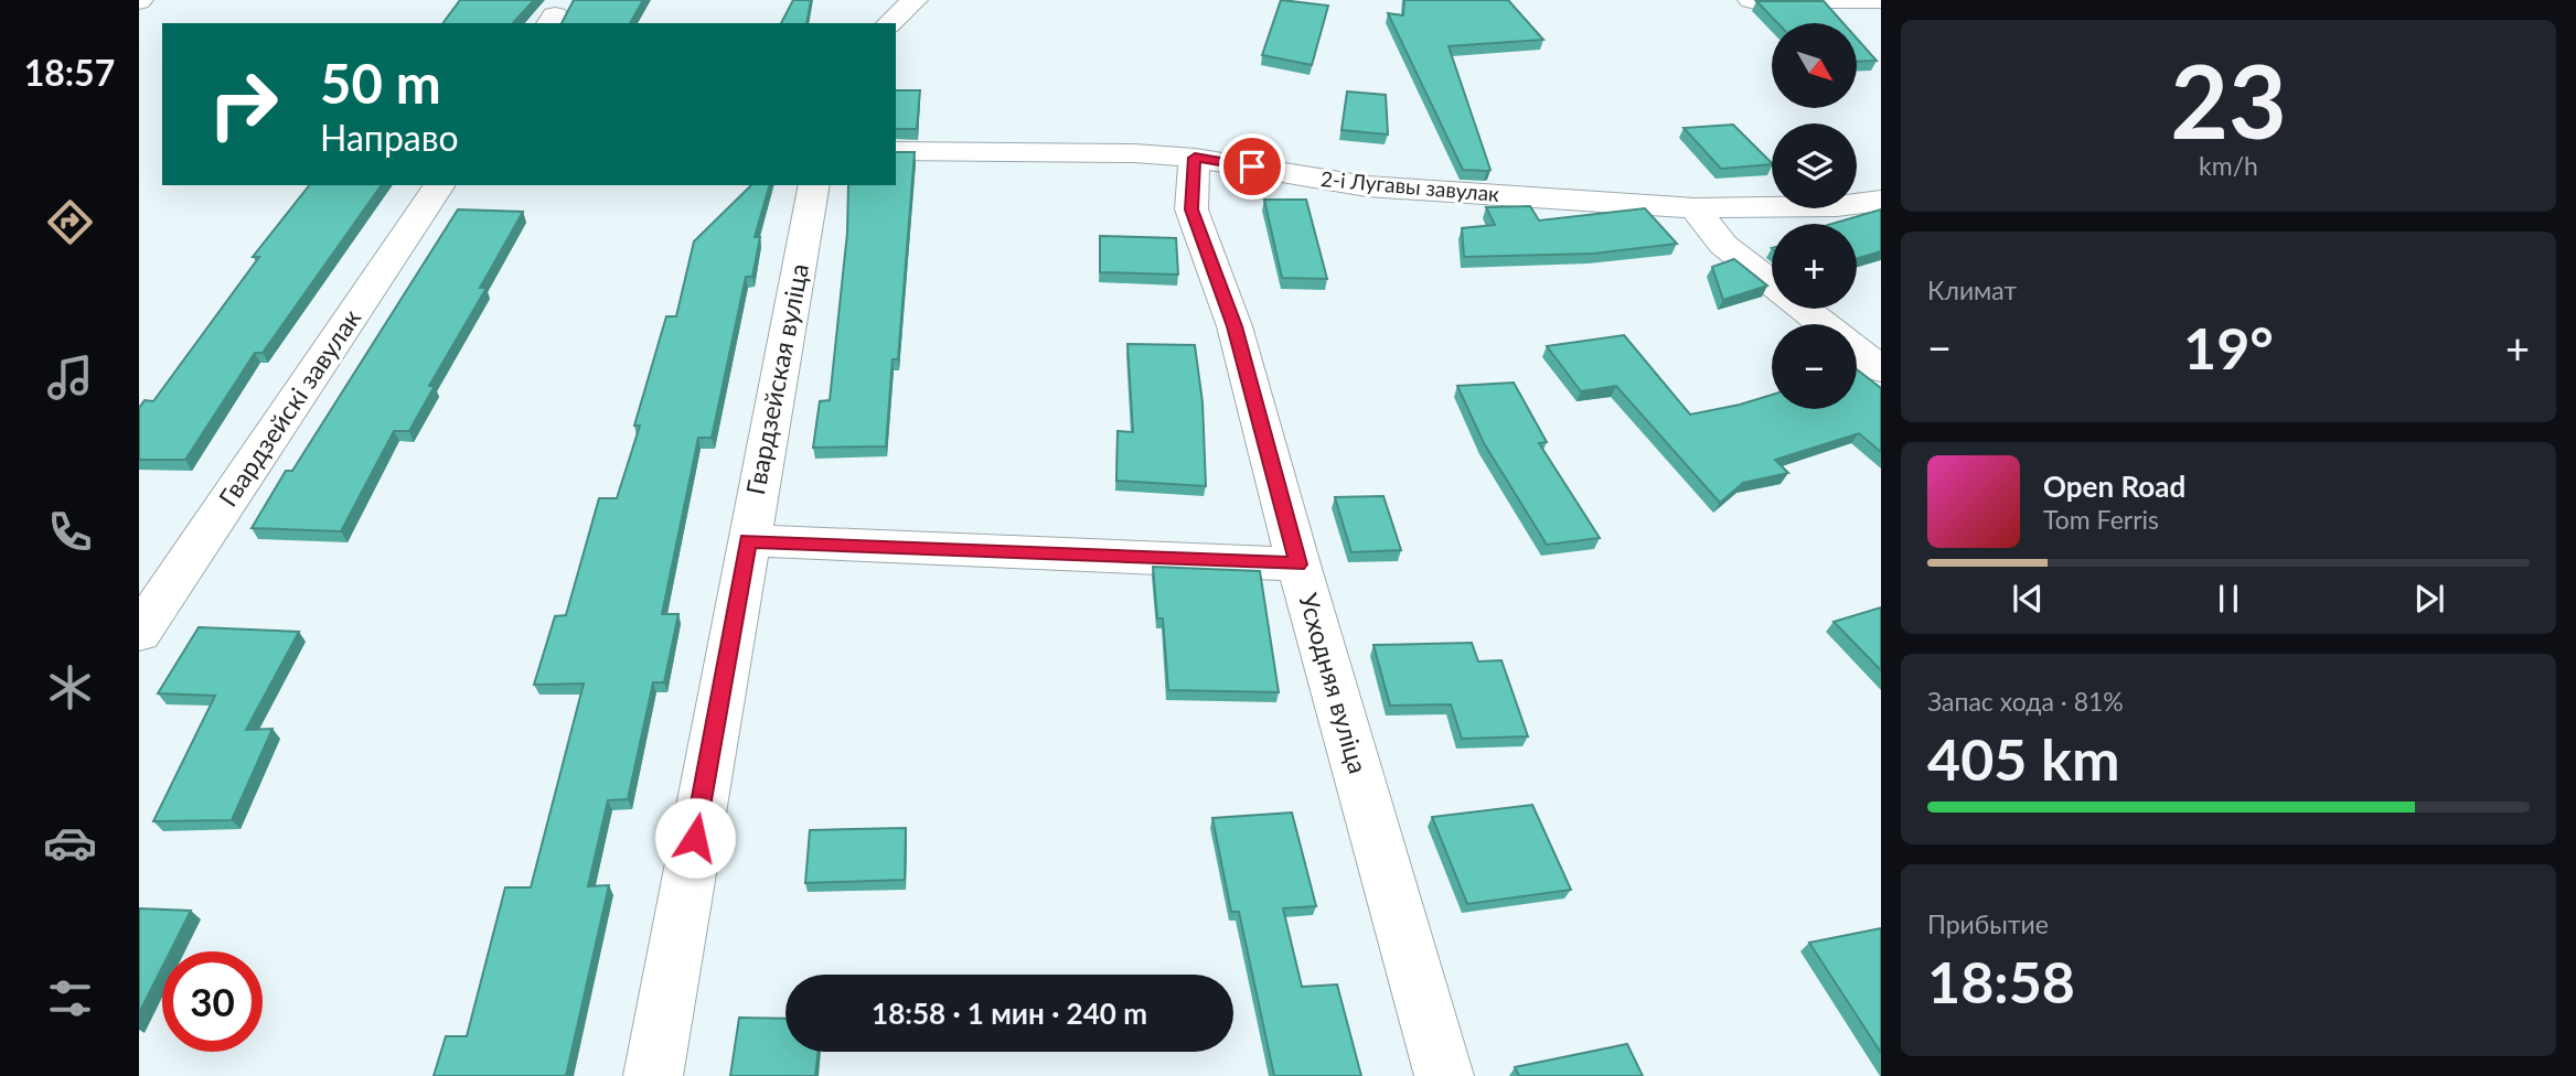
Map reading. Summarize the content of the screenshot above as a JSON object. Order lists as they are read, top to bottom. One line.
{"streets":{"street":["2-і Лугавы завулак","Гвардзейская вуліца","Гвардзейскі завулак","Усходняя вуліца"]},"crossings":[["2-і Лугавы завулак","Усходняя вуліца"]],"north":"bottom right","page":{"tabs":"18:57","tile":[["23","km/h"],"Климат",["Запас хода · 81%","405 km"],["Прибытие","18:58"]],"map_buttons":["+","−"],"turn":["50 m","Направо"],"heat":["−","19°","+"],"song":["Open Road","Tom Ferris"],"limit":"30","trip":"18:58 · 1 мин · 240 m"}}
